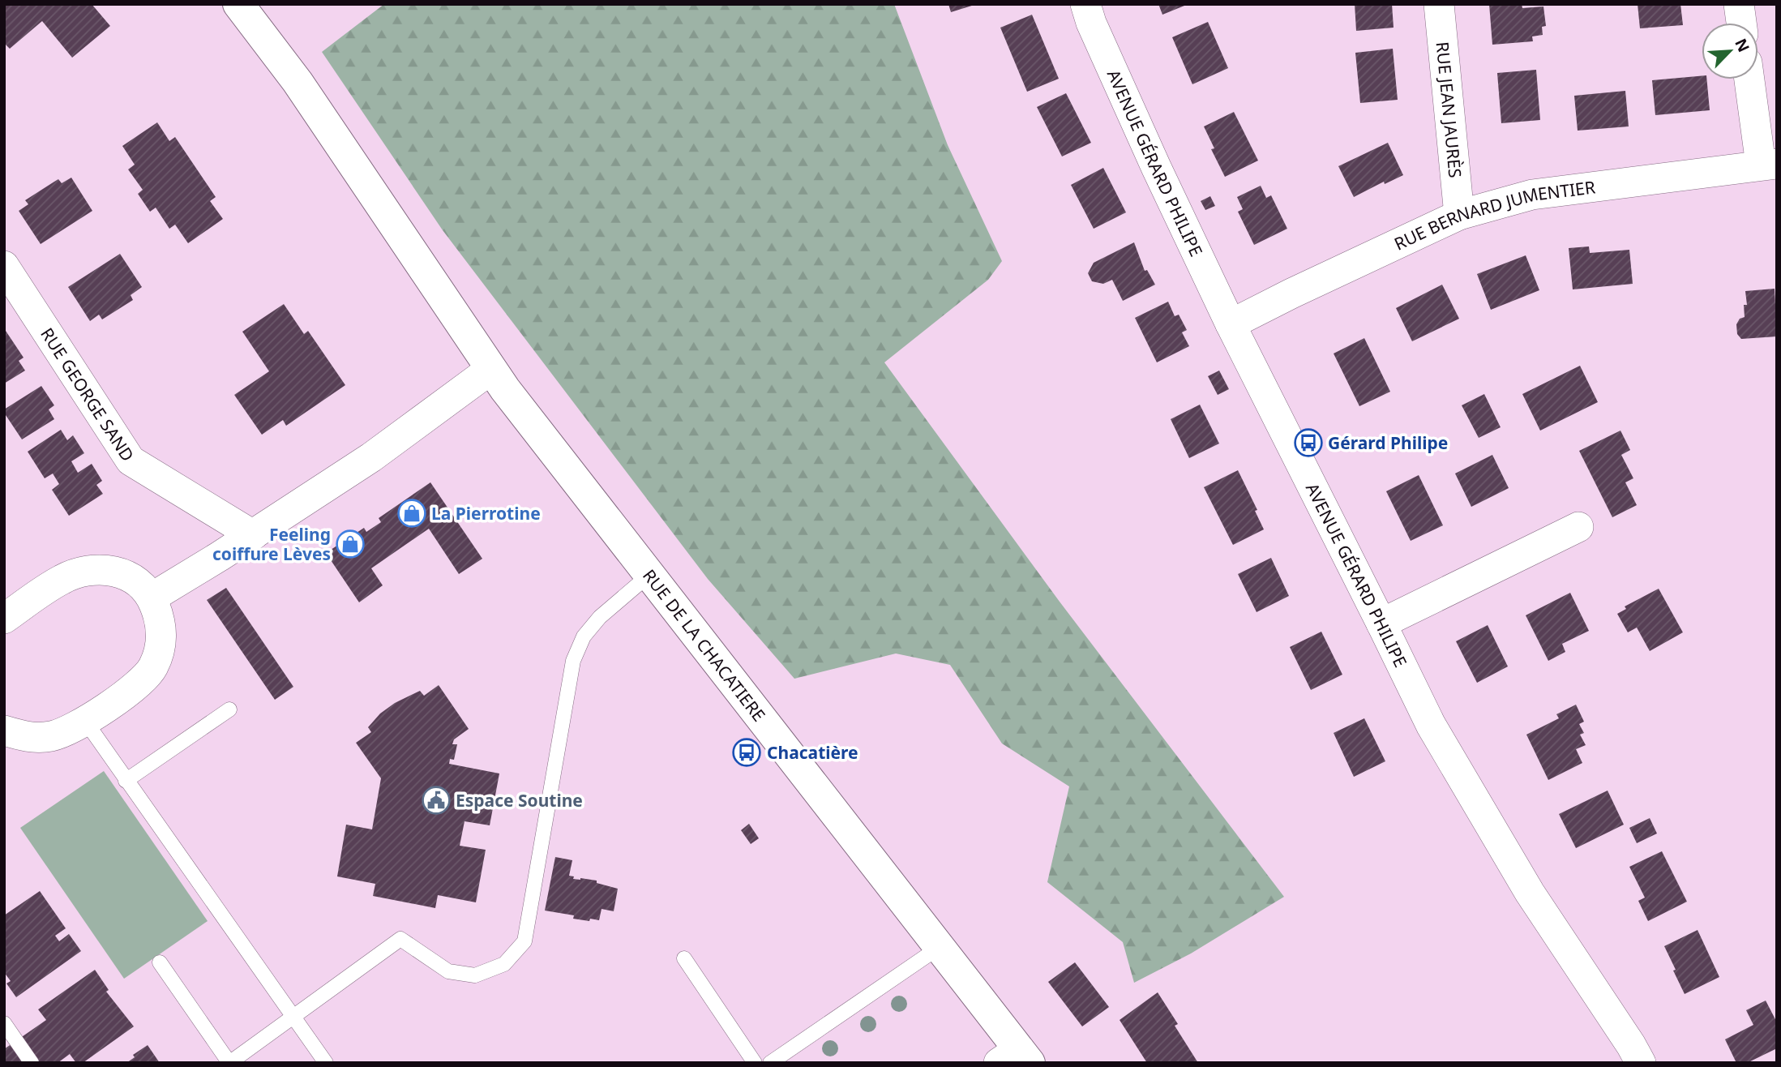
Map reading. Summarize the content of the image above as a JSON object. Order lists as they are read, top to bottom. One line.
{"streets":{"street":["RUE JEAN JAURÈS","AVENUE GÉRARD PHILIPE","RUE BERNARD JUMENTIER","RUE GEORGE SAND","RUE DE LA CHACATIERE"]},"crossings":[["RUE JEAN JAURÈS","RUE BERNARD JUMENTIER"],["AVENUE GÉRARD PHILIPE","RUE BERNARD JUMENTIER"]],"places":{"bus stop":["Gérard Philipe","Chacatière"],"shop":["La Pierrotine","Feeling coiffure Lèves"],"public building":["Espace Soutine"]},"north":"top right"}
